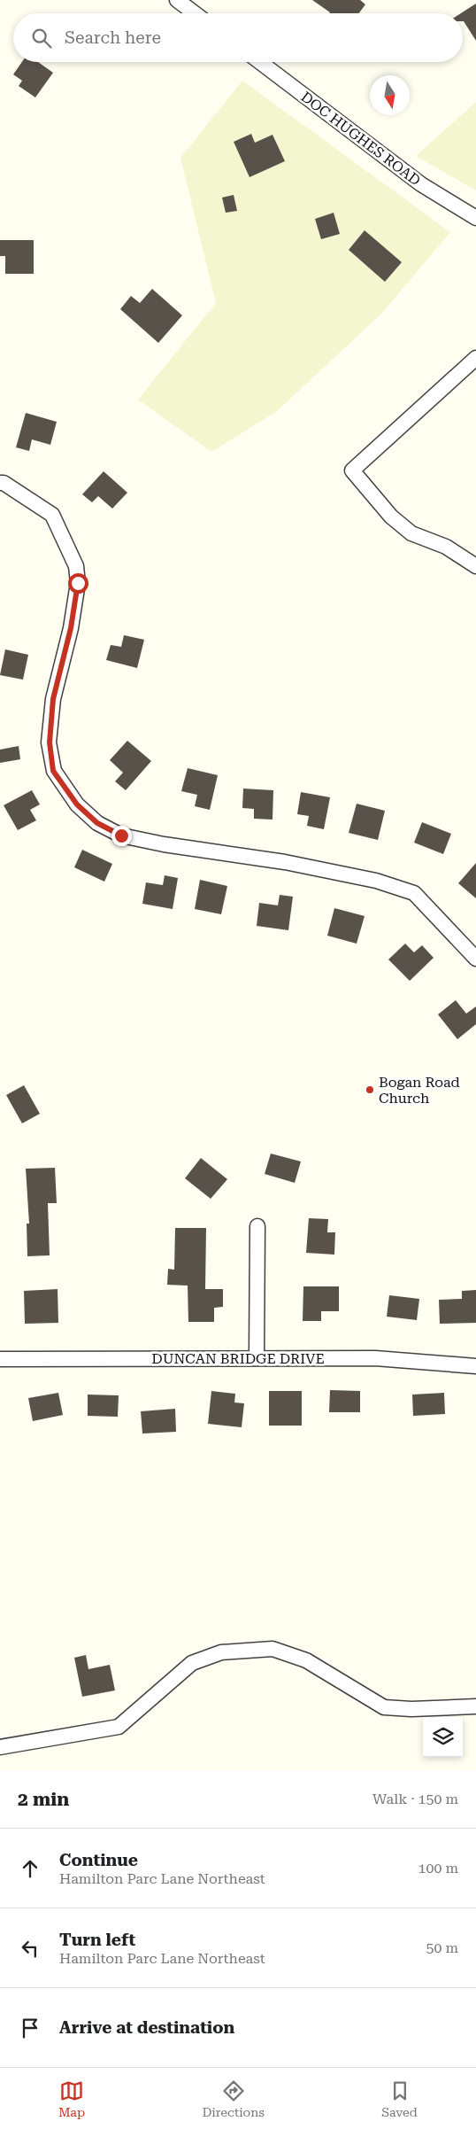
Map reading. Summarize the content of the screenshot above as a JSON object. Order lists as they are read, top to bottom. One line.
{"streets":{"street":["DOC HUGHES ROAD","DUNCAN BRIDGE DRIVE"]},"places":["Bogan Road Church"],"north":"bottom","page":{"search":"Search here","heading":["2 min","Walk · 150 m"],"list":[["Continue","Hamilton Parc Lane Northeast","100 m"],["Turn left","Hamilton Parc Lane Northeast","50 m"],"Arrive at destination"],"nav":["Map","Directions","Saved"]}}
